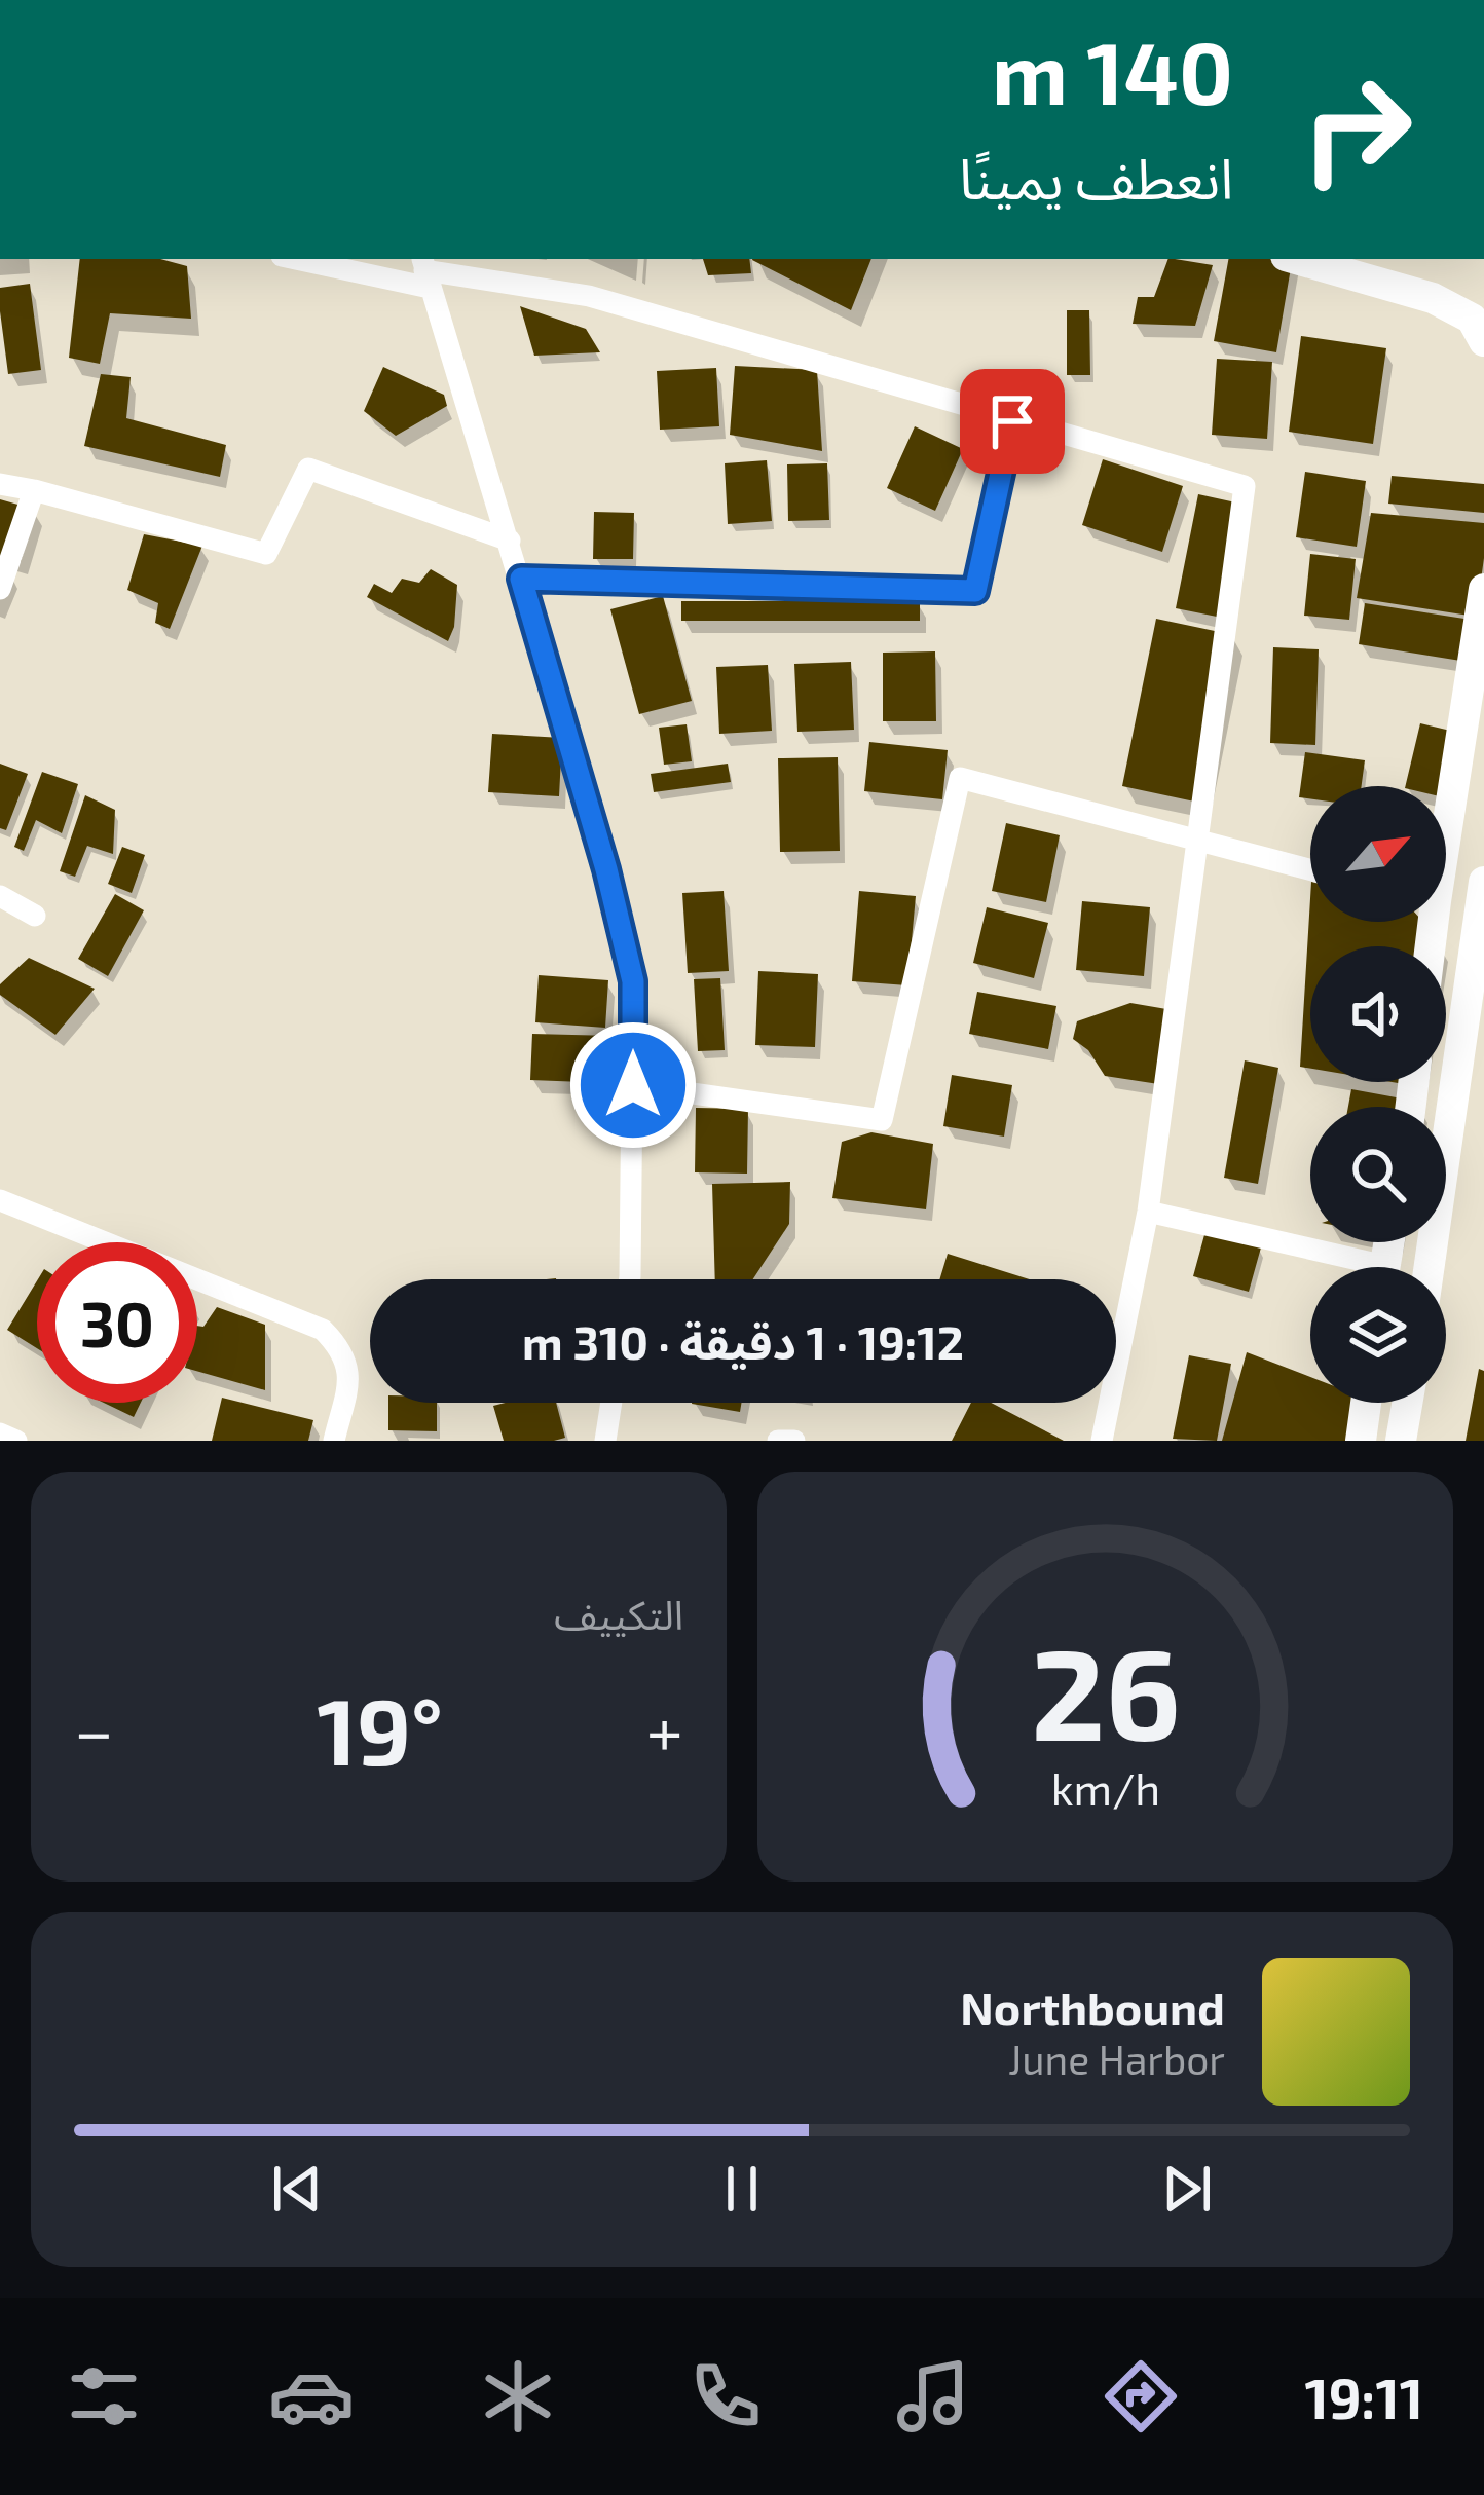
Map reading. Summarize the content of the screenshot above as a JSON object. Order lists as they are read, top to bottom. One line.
{"north":"top right","page":{"turn":["140 m","انعطف يمينًا"],"limit":"30","trip":"19:12 · 1 دقيقة · 310 m","tile":"التكييف","heat":["−","19°","+"],"song":["Northbound","June Harbor"],"tabs":"19:11","gauge":["26","km/h"]}}
